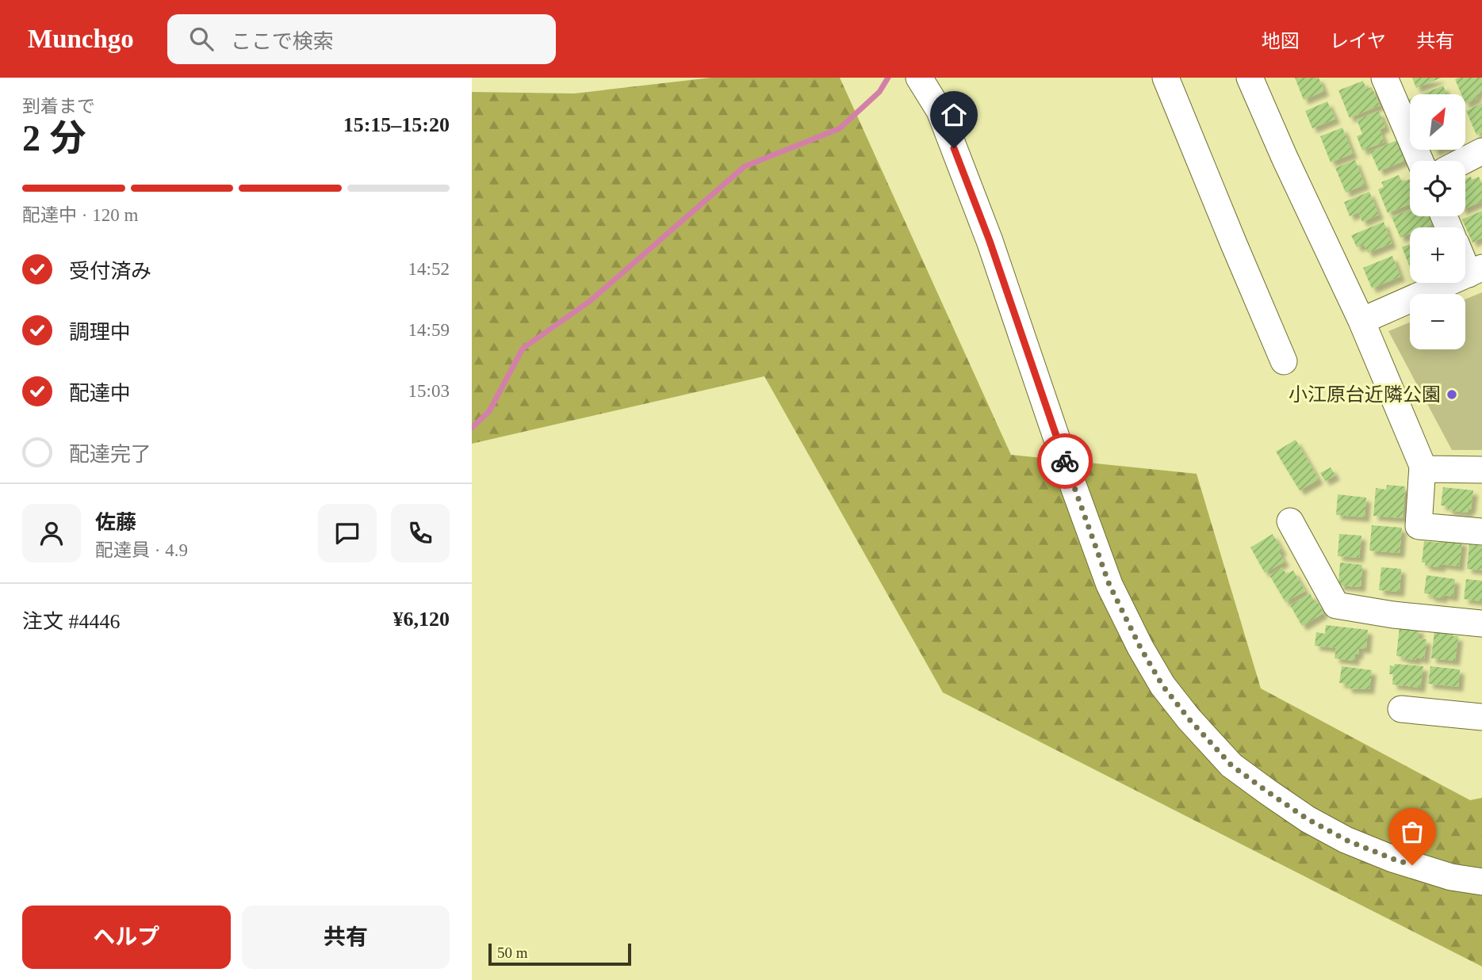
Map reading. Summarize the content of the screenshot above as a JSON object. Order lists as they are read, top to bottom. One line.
{"places":["小江原台近隣公園"],"scale_bar":"50 m","north":"top right","page":{"header":"Munchgo","search":"ここで検索","nav":["地図","レイヤ","共有"],"heading":["2 分","到着まで","15:15–15:20"],"panel":["佐藤","配達員 · 4.9","注文 #4446","¥6,120"],"map_buttons":["+","−"],"bar":"配達中 · 120 m","list":[["受付済み","14:52"],["調理中","14:59"],["配達中","15:03"],"配達完了"],"buttons":["ヘルプ","共有"],"scale":"50 m"}}
